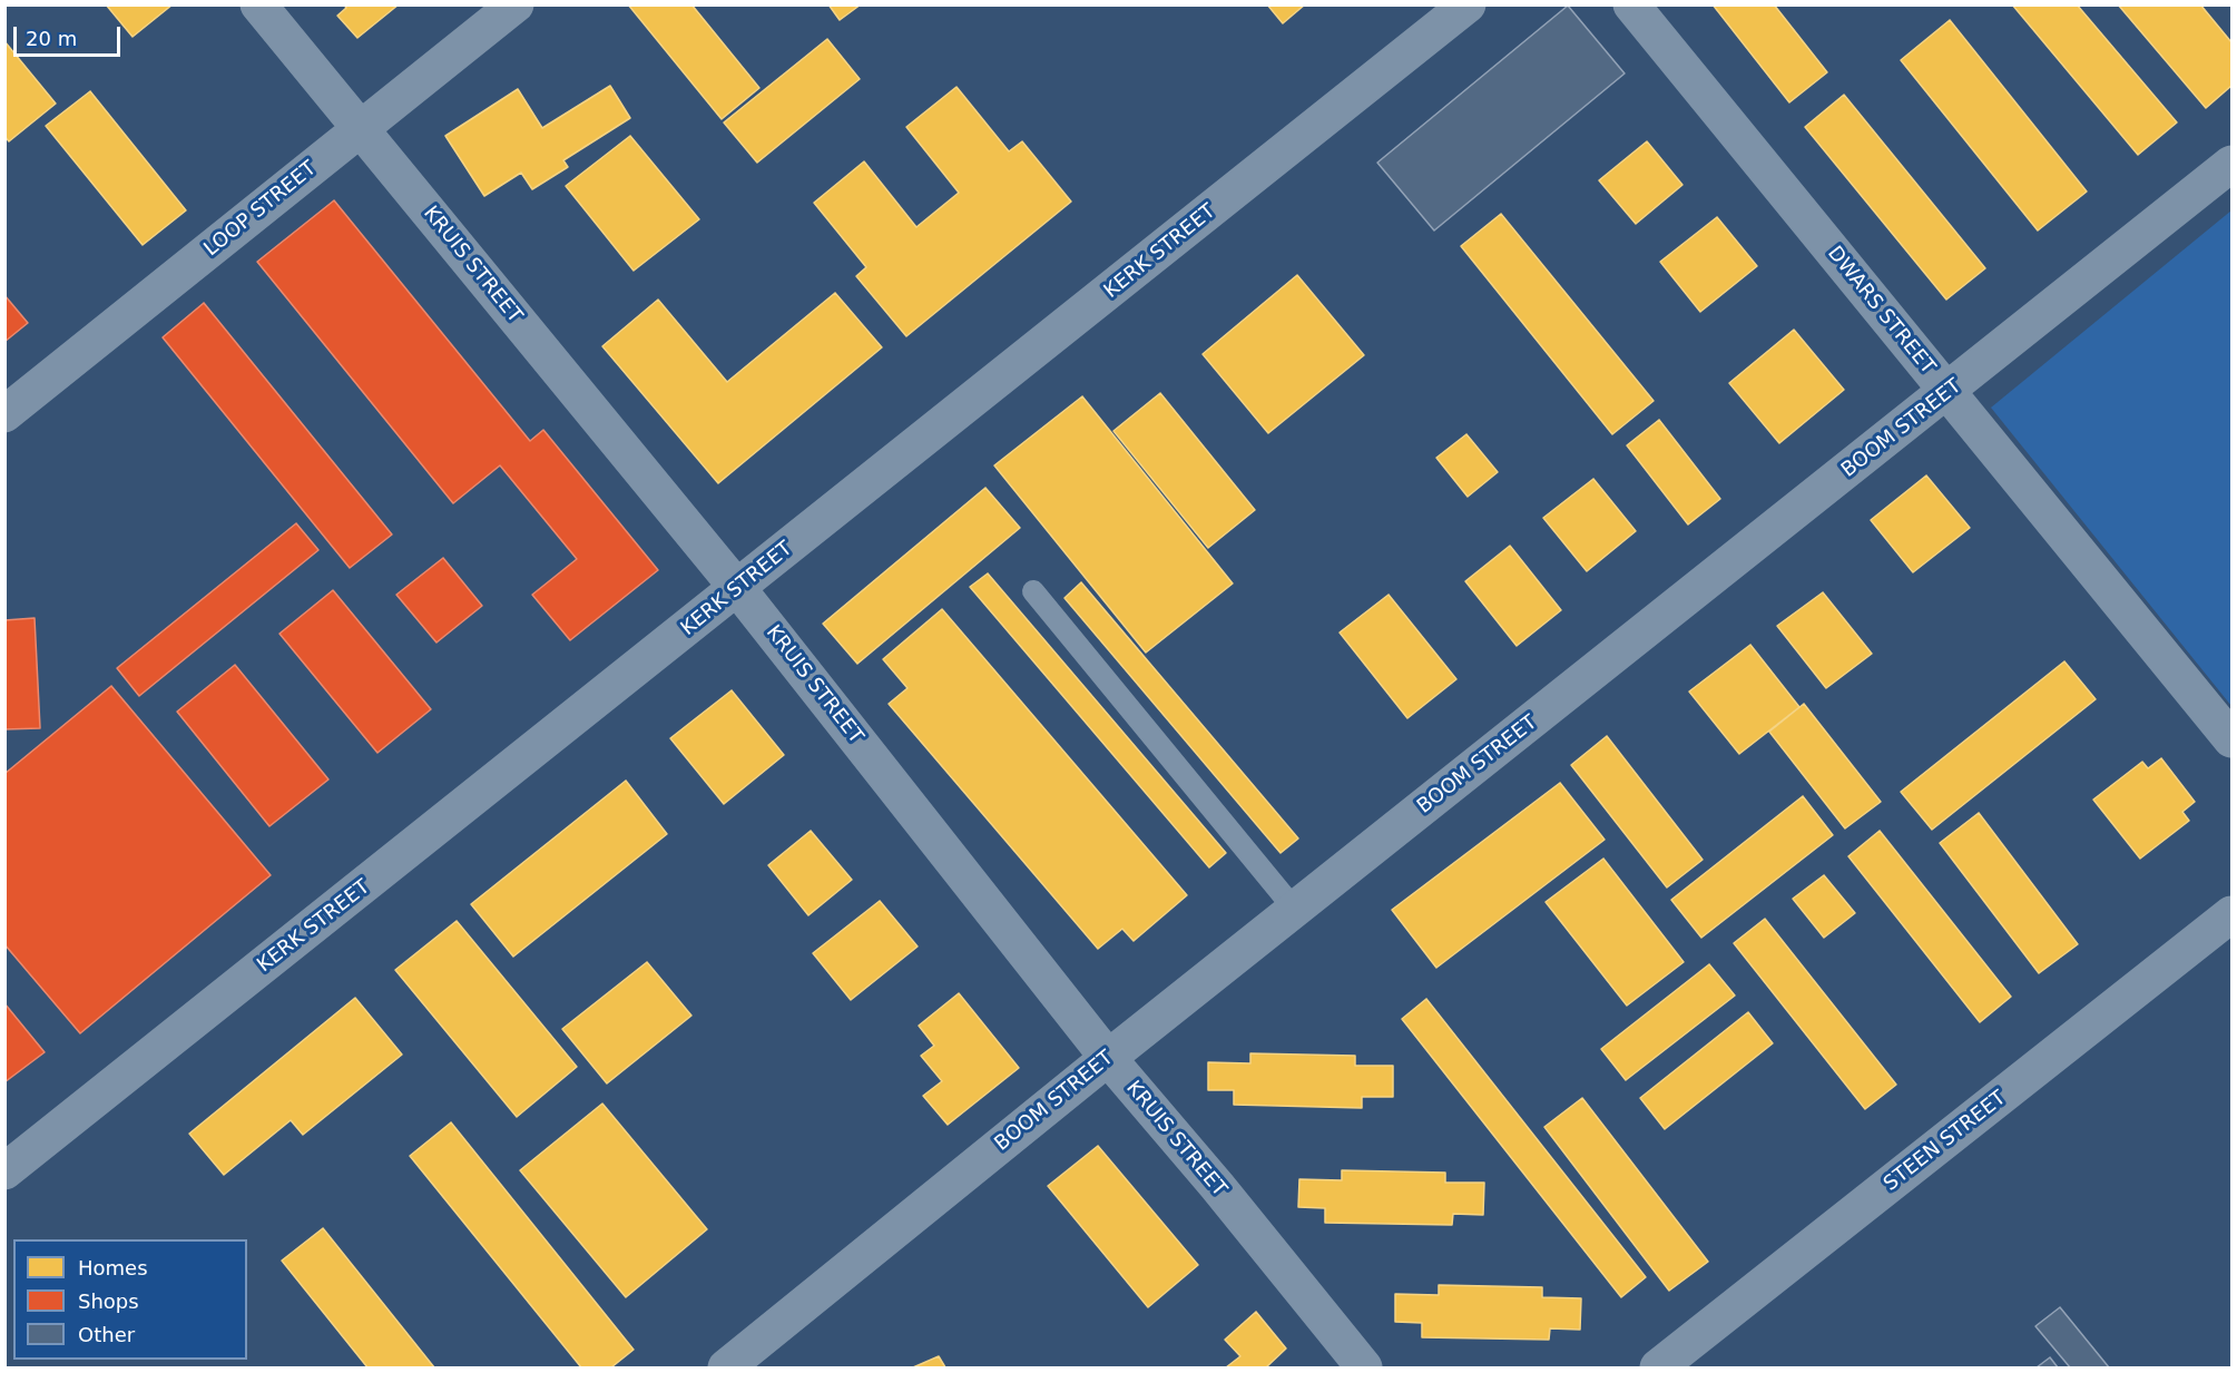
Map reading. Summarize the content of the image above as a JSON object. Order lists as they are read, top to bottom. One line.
{"streets":{"street":["LOOP STREET","KERK STREET","KRUIS STREET","DWARS STREET","BOOM STREET","STEEN STREET"]},"crossings":[["LOOP STREET","KRUIS STREET"],["KERK STREET","KRUIS STREET"],["KRUIS STREET","BOOM STREET"],["DWARS STREET","BOOM STREET"]],"legend":["Homes","Shops","Other"],"scale_bar":"20 m"}
